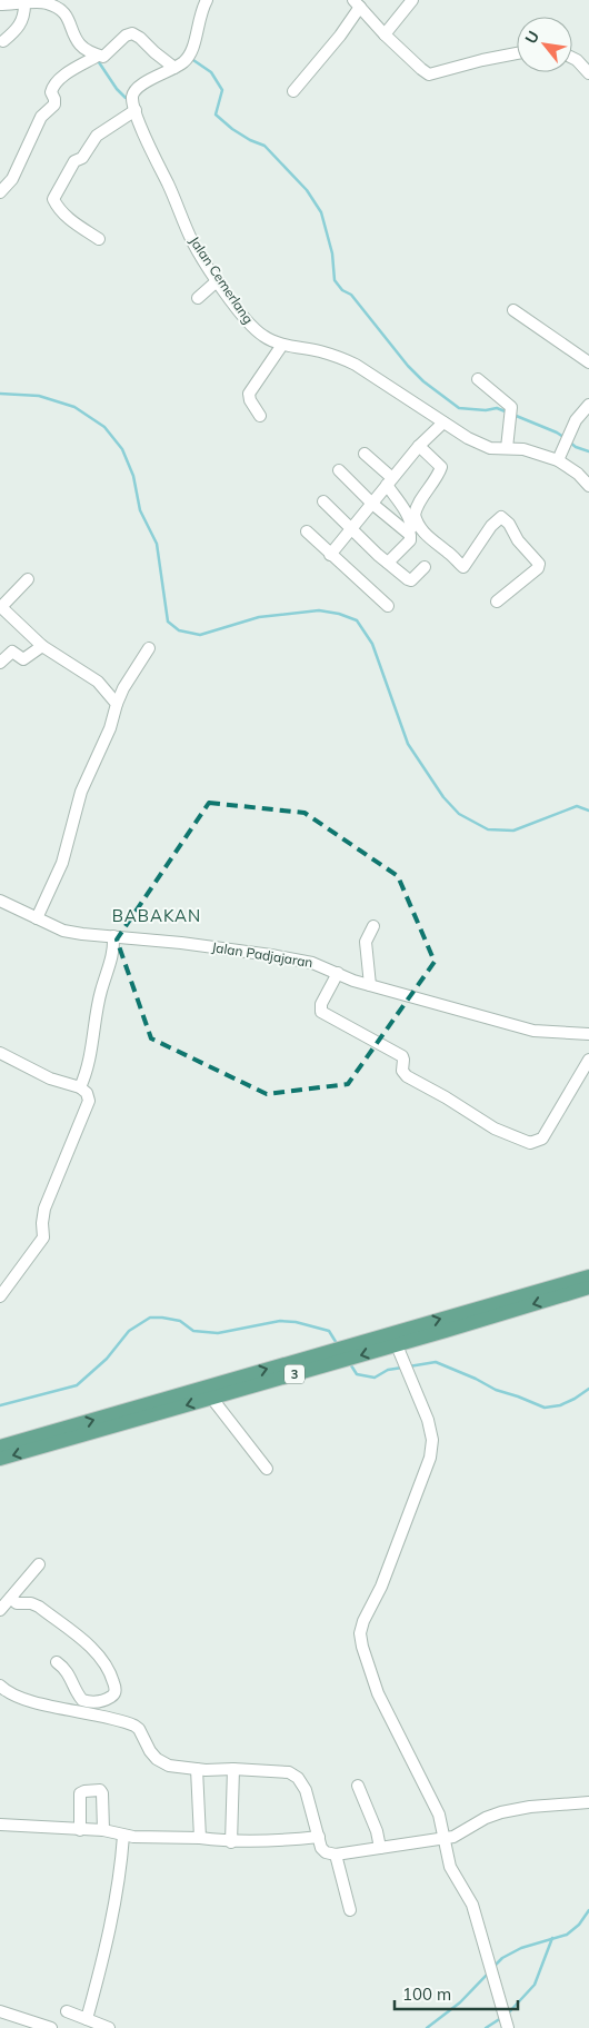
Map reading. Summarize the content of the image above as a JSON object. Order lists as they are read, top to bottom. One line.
{"streets":{"main road":["3"],"street":["Jalan Cemerlang","Jalan Padjajaran"]},"districts":["BABAKAN"],"scale_bar":"100 m","north":"top left"}
